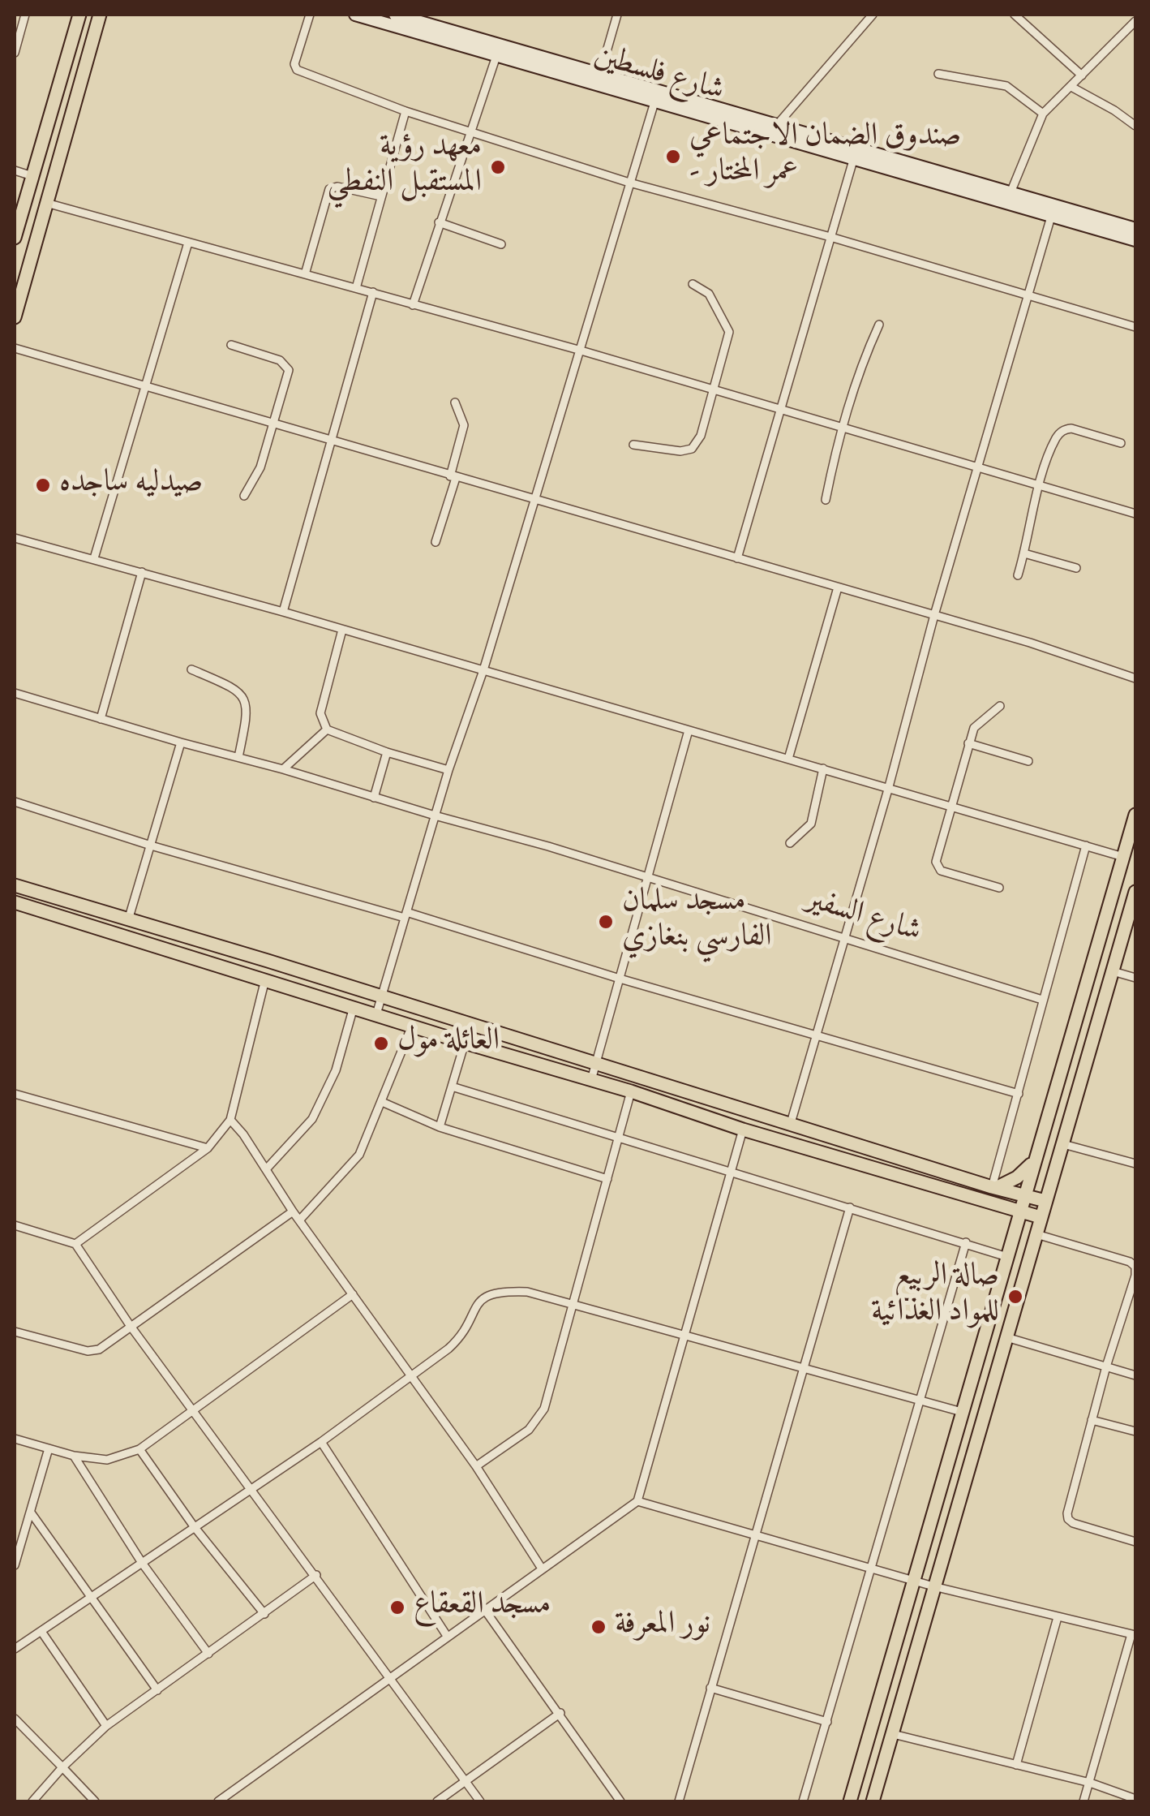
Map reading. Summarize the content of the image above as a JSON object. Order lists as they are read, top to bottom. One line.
{"streets":{"street":["شارع فلسطين","شارع السفير"]},"places":["صندوق الضمان الاجتماعي - عمر المختار","معهد رؤية المستقبل النفطي","صيدليه ساجده","مسجد سلمان الفارسي بنغازي","العائلة مول","صالة الربيع للمواد الغذائية","مسجد القعقاع","نور المعرفة"]}
